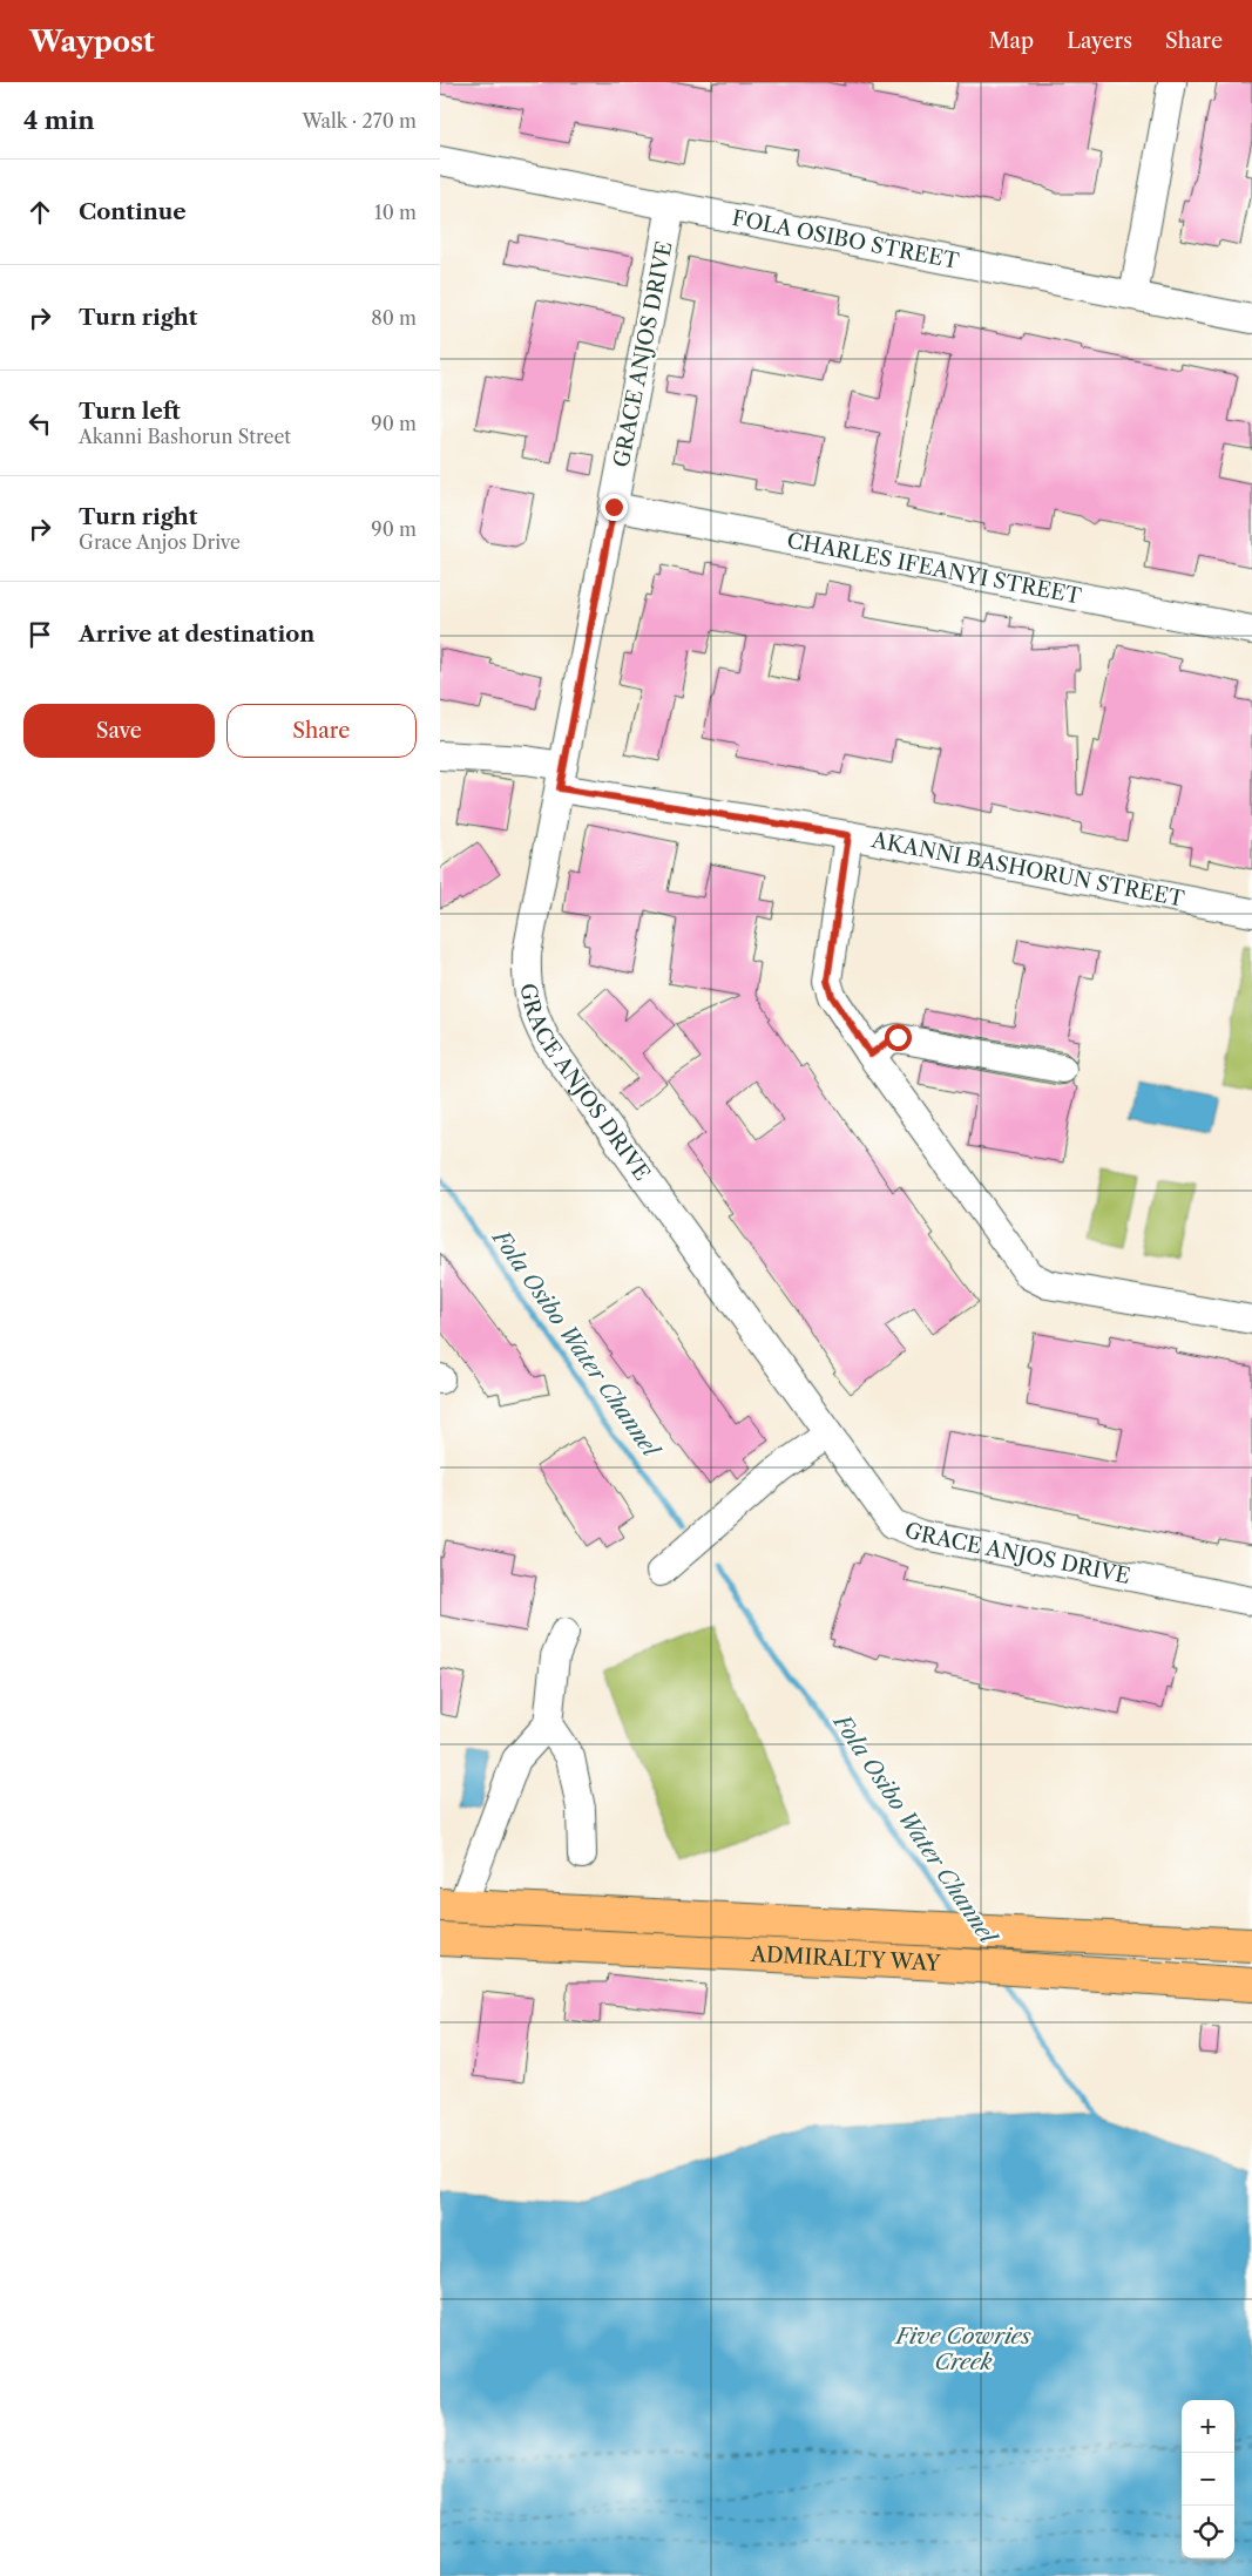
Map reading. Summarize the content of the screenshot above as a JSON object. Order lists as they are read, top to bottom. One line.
{"streets":{"main road":["ADMIRALTY WAY"],"street":["FOLA OSIBO STREET","GRACE ANJOS DRIVE","CHARLES IFEANYI STREET","AKANNI BASHORUN STREET"]},"crossings":[["FOLA OSIBO STREET","GRACE ANJOS DRIVE"],["GRACE ANJOS DRIVE","CHARLES IFEANYI STREET"],["GRACE ANJOS DRIVE","AKANNI BASHORUN STREET"]],"water":["Fola Osibo Water Channel","Five Cowries Creek"],"page":{"header":"Waypost","nav":["Map","Layers","Share"],"heading":["4 min","Walk · 270 m"],"list":[["Continue","10 m"],["Turn right","80 m"],["Turn left","Akanni Bashorun Street","90 m"],["Turn right","Grace Anjos Drive","90 m"],"Arrive at destination"],"buttons":["Save","Share"],"map_buttons":["+","−"]}}
